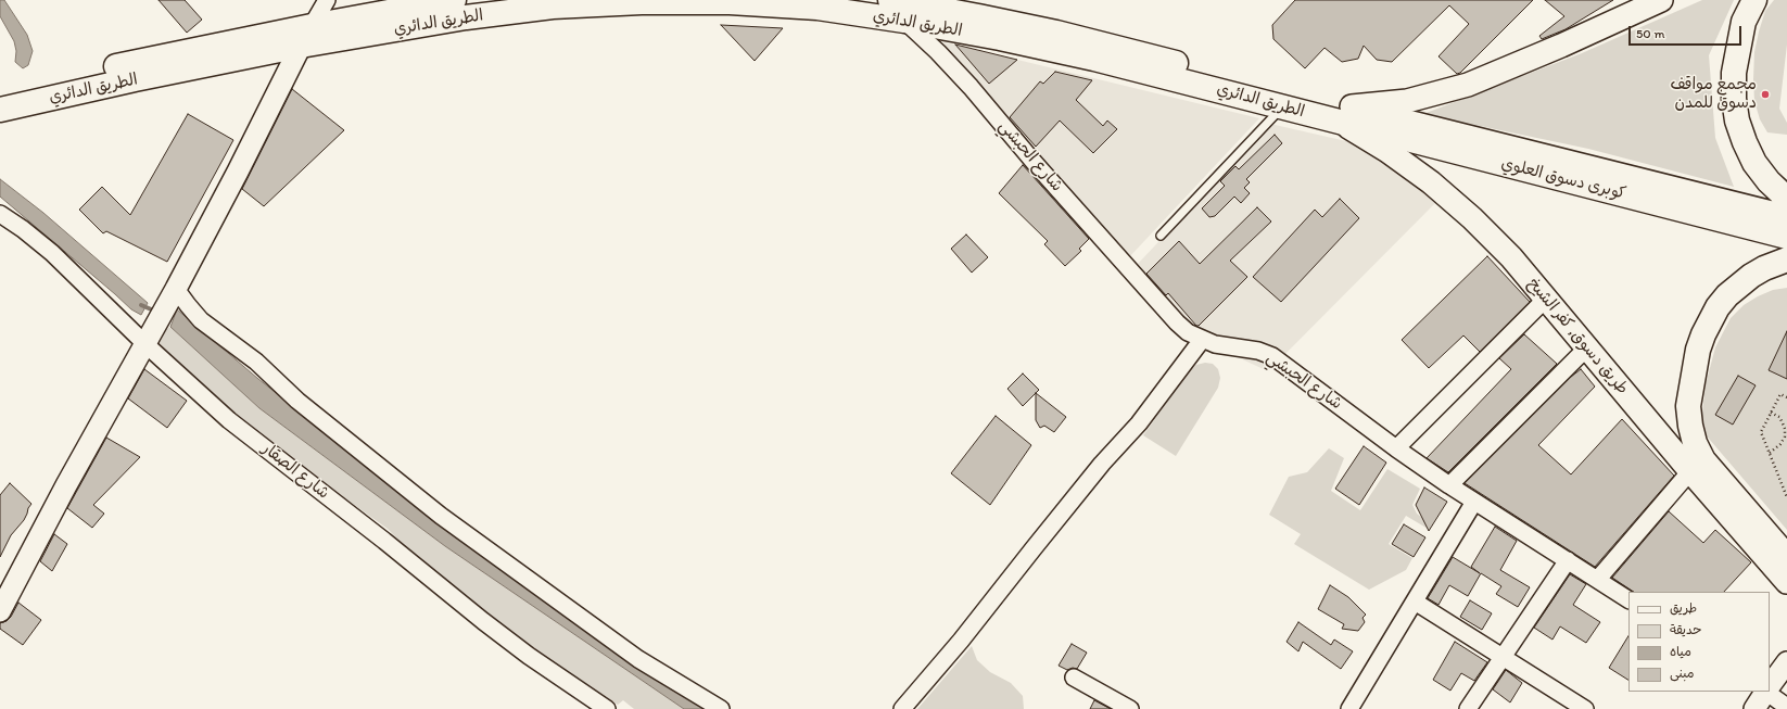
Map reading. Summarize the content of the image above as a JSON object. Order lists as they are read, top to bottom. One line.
{"streets":{"highway":["الطريق الدائري","كوبرى دسوق العلوي"],"main road":["طريق دسوق, كفر الشيخ"],"street":["شارع الحبشي","شارع الصقار"]},"crossings":[["الطريق الدائري","شارع الحبشي"],["الطريق الدائري","كوبرى دسوق العلوي"],["الطريق الدائري","طريق دسوق, كفر الشيخ"],["كوبرى دسوق العلوي","طريق دسوق, كفر الشيخ"]],"places":["مجمع مواقف دسوق للمدن"],"legend":["طريق","حديقة","مياه","مبنى"],"scale_bar":"50 m"}
